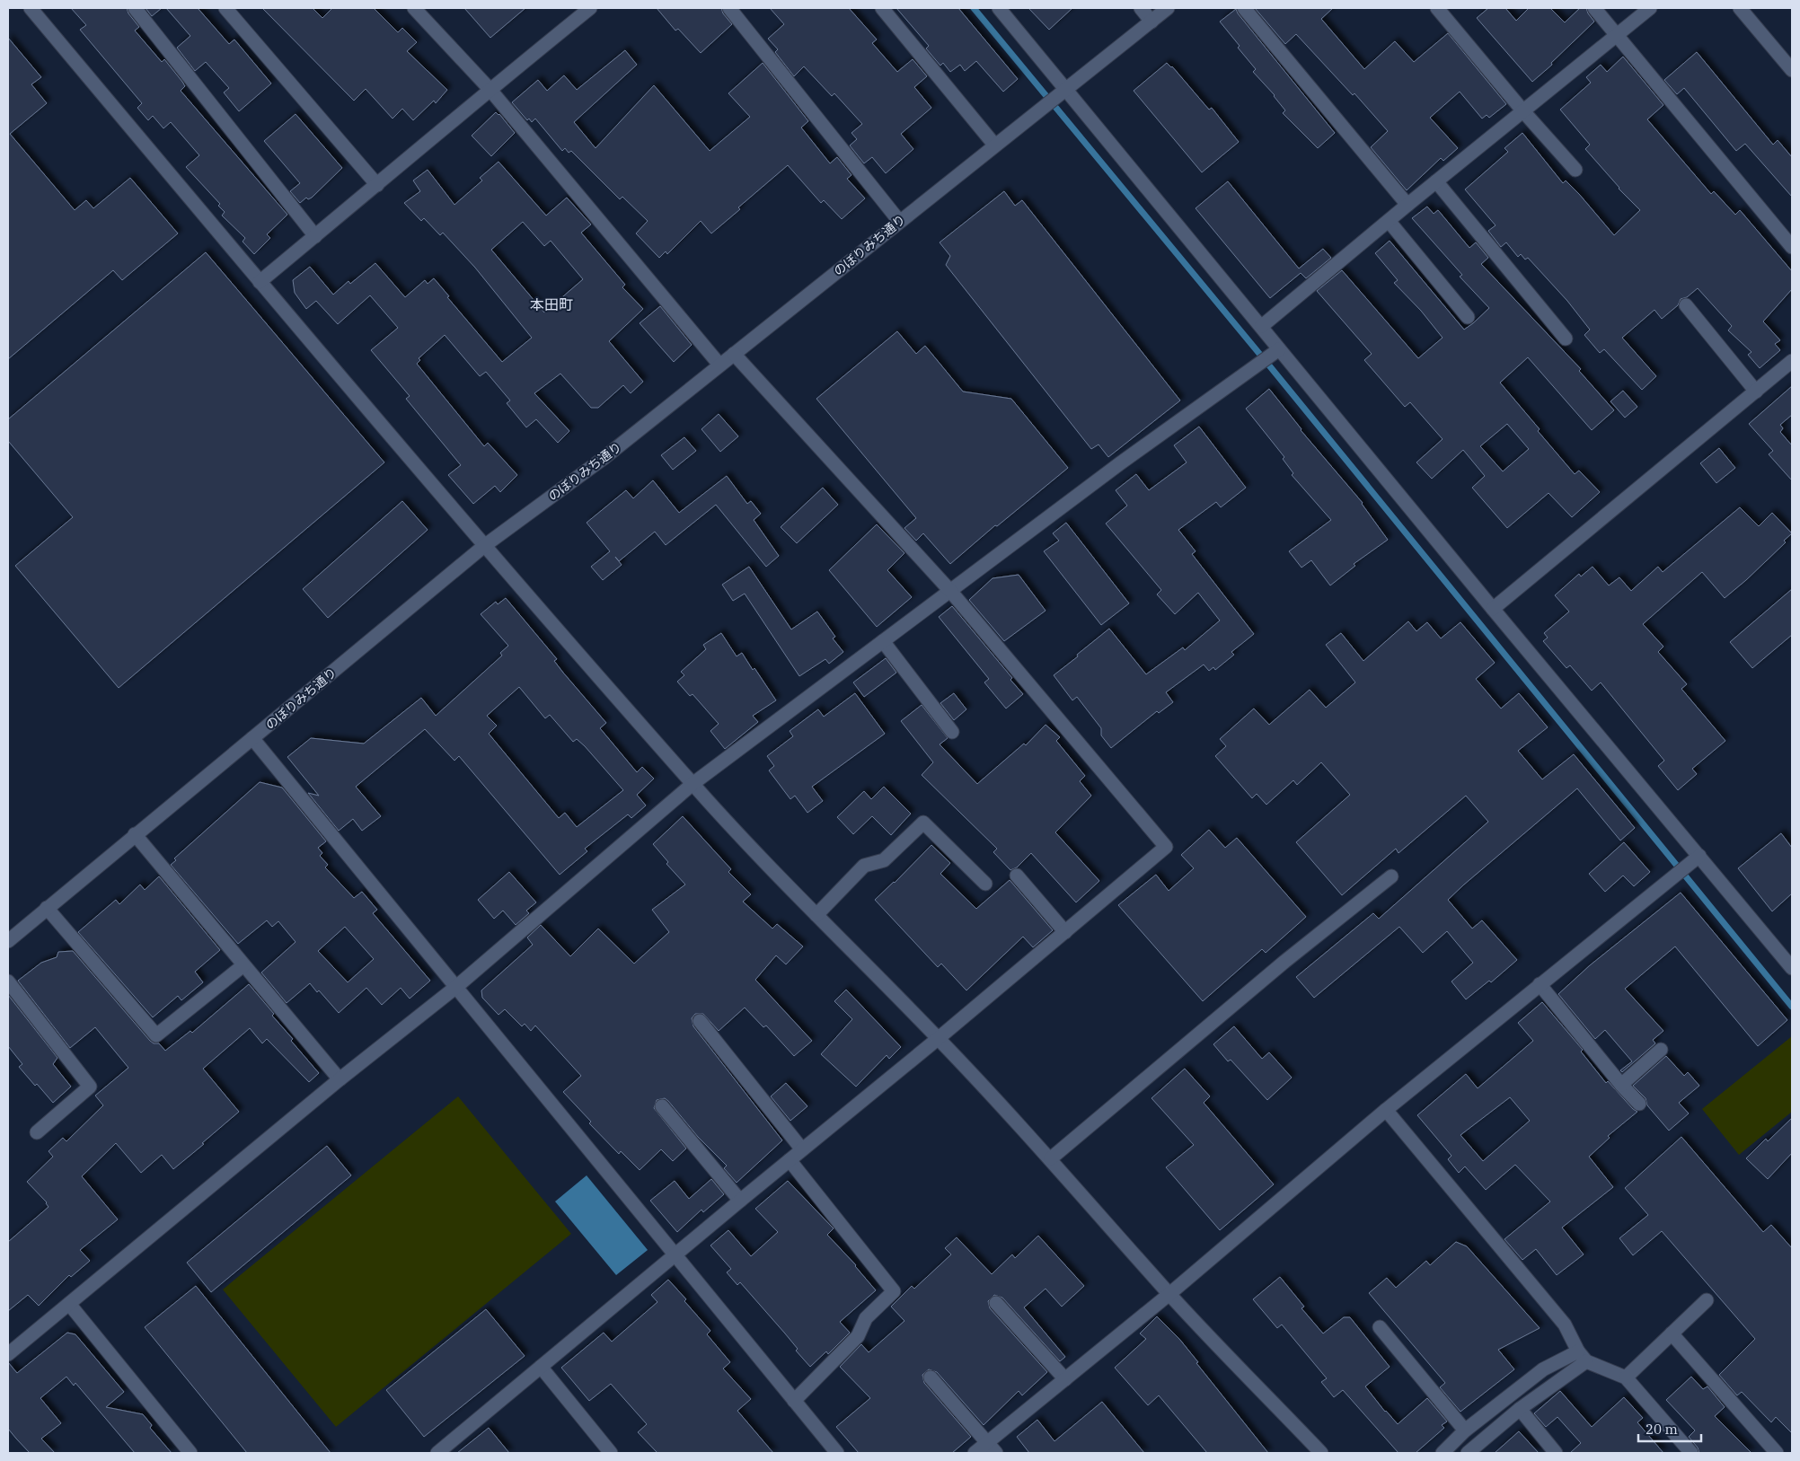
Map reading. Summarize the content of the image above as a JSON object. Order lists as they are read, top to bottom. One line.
{"streets":{"street":["のぼりみち通り"]},"districts":["本田町"],"scale_bar":"20 m"}
